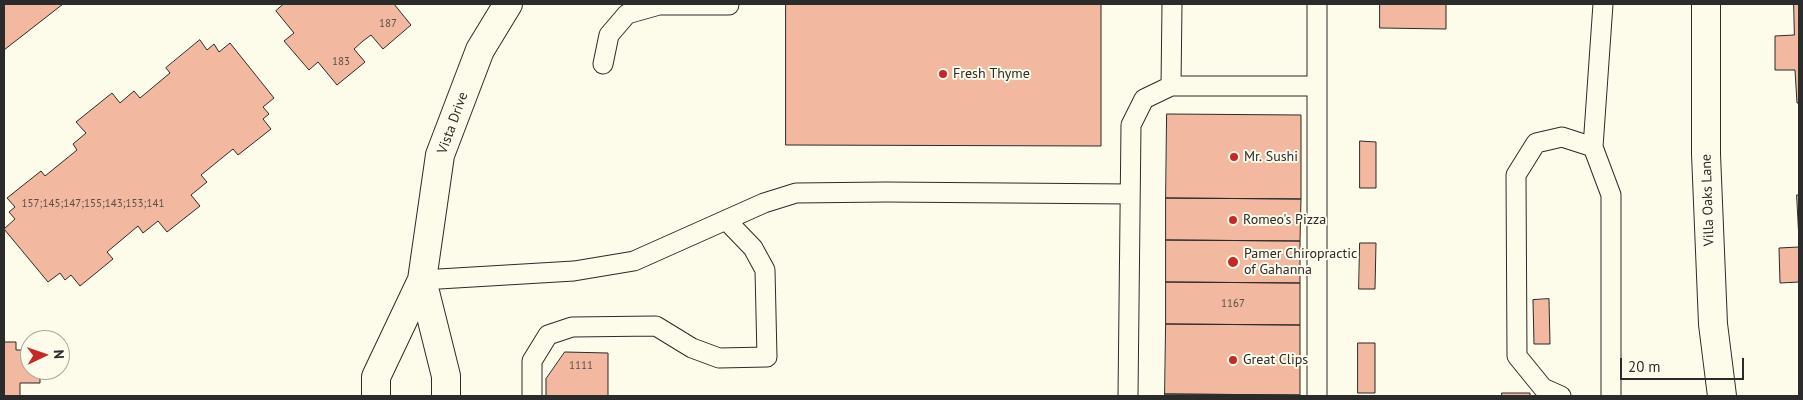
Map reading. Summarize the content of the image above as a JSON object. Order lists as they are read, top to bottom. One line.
{"streets":{"street":["Vista Drive","Villa Oaks Lane"]},"places":["Fresh Thyme","Mr. Sushi","Romeo's Pizza","Pamer Chiropractic of Gahanna","Great Clips"],"house_numbers":["187","183","157;145;147;155;143;153;141","1167","1111"],"scale_bar":"20 m","north":"right"}
